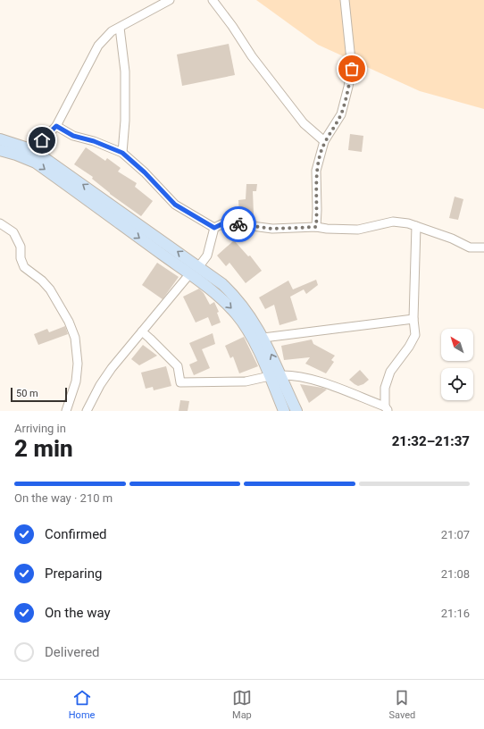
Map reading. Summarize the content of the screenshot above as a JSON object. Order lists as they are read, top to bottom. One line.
{"scale_bar":"50 m","north":"top left","page":{"scale":"50 m","heading":["2 min","Arriving in","21:32–21:37"],"bar":"On the way · 210 m","list":[["Confirmed","21:07"],["Preparing","21:08"],["On the way","21:16"],"Delivered"],"tabs":["Home","Map","Saved"]}}
